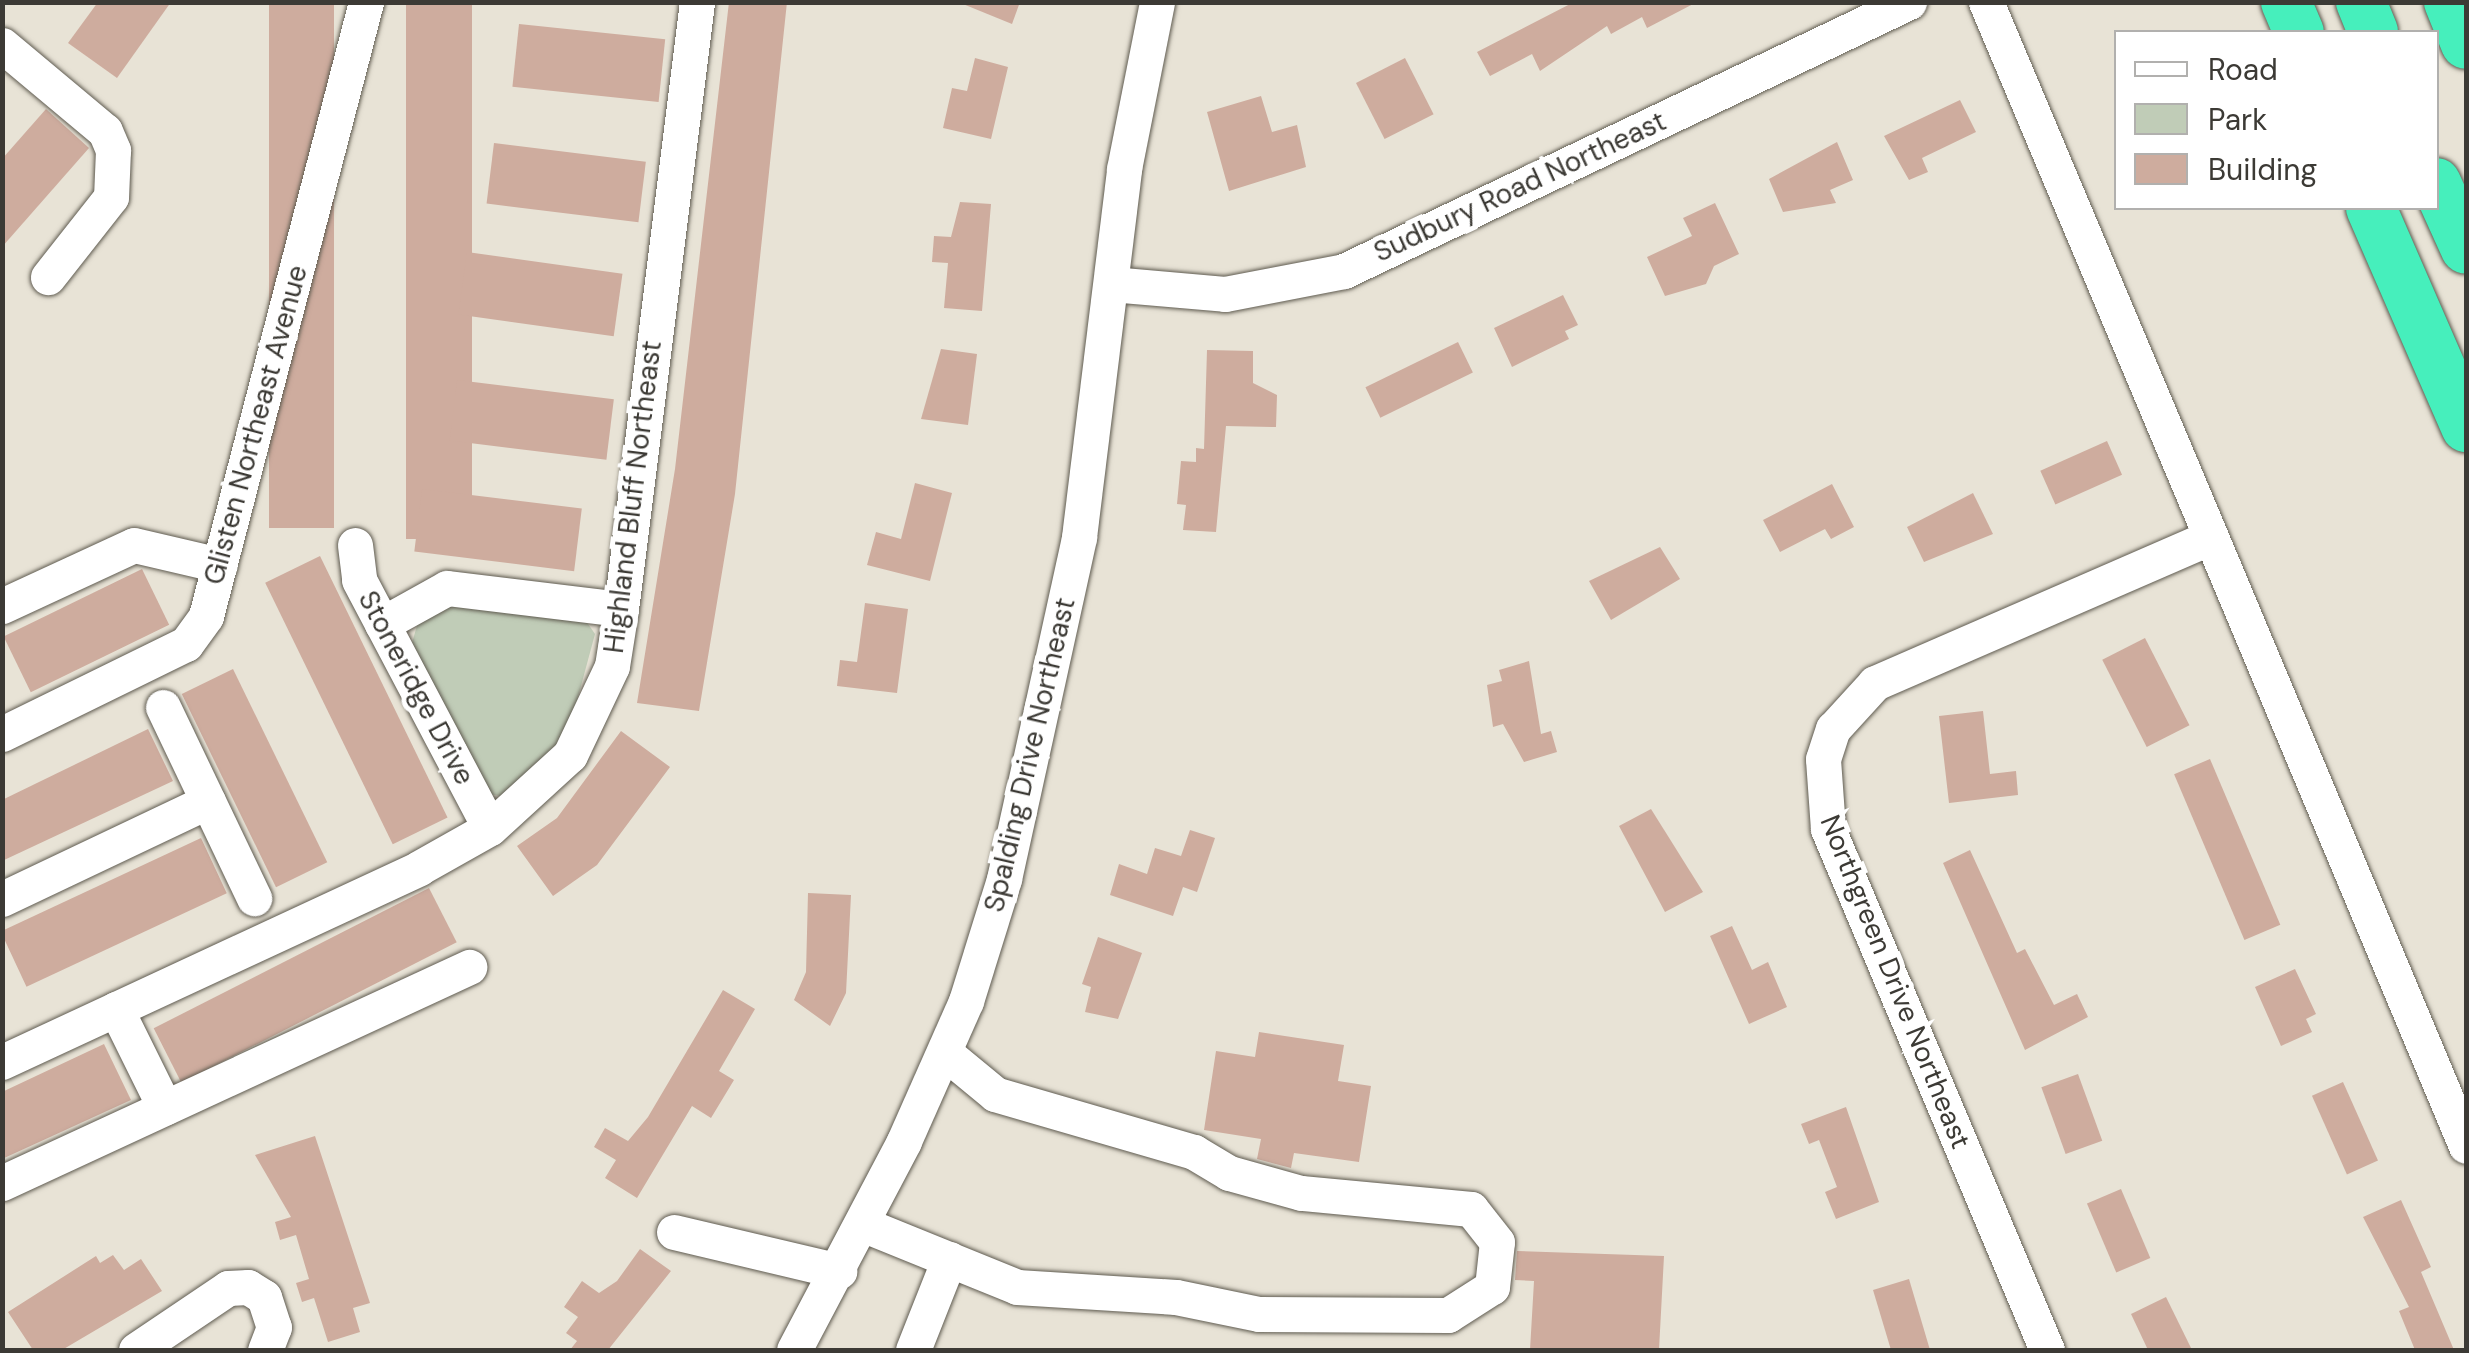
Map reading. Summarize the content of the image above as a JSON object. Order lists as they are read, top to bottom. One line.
{"streets":{"street":["Sudbury Road Northeast","Glisten Northeast Avenue","Highland Bluff Northeast","Stoneridge Drive","Spalding Drive Northeast","Northgreen Drive Northeast"]},"crossings":[["Sudbury Road Northeast","Spalding Drive Northeast"],["Highland Bluff Northeast","Stoneridge Drive"]],"legend":["Road","Park","Building"]}
